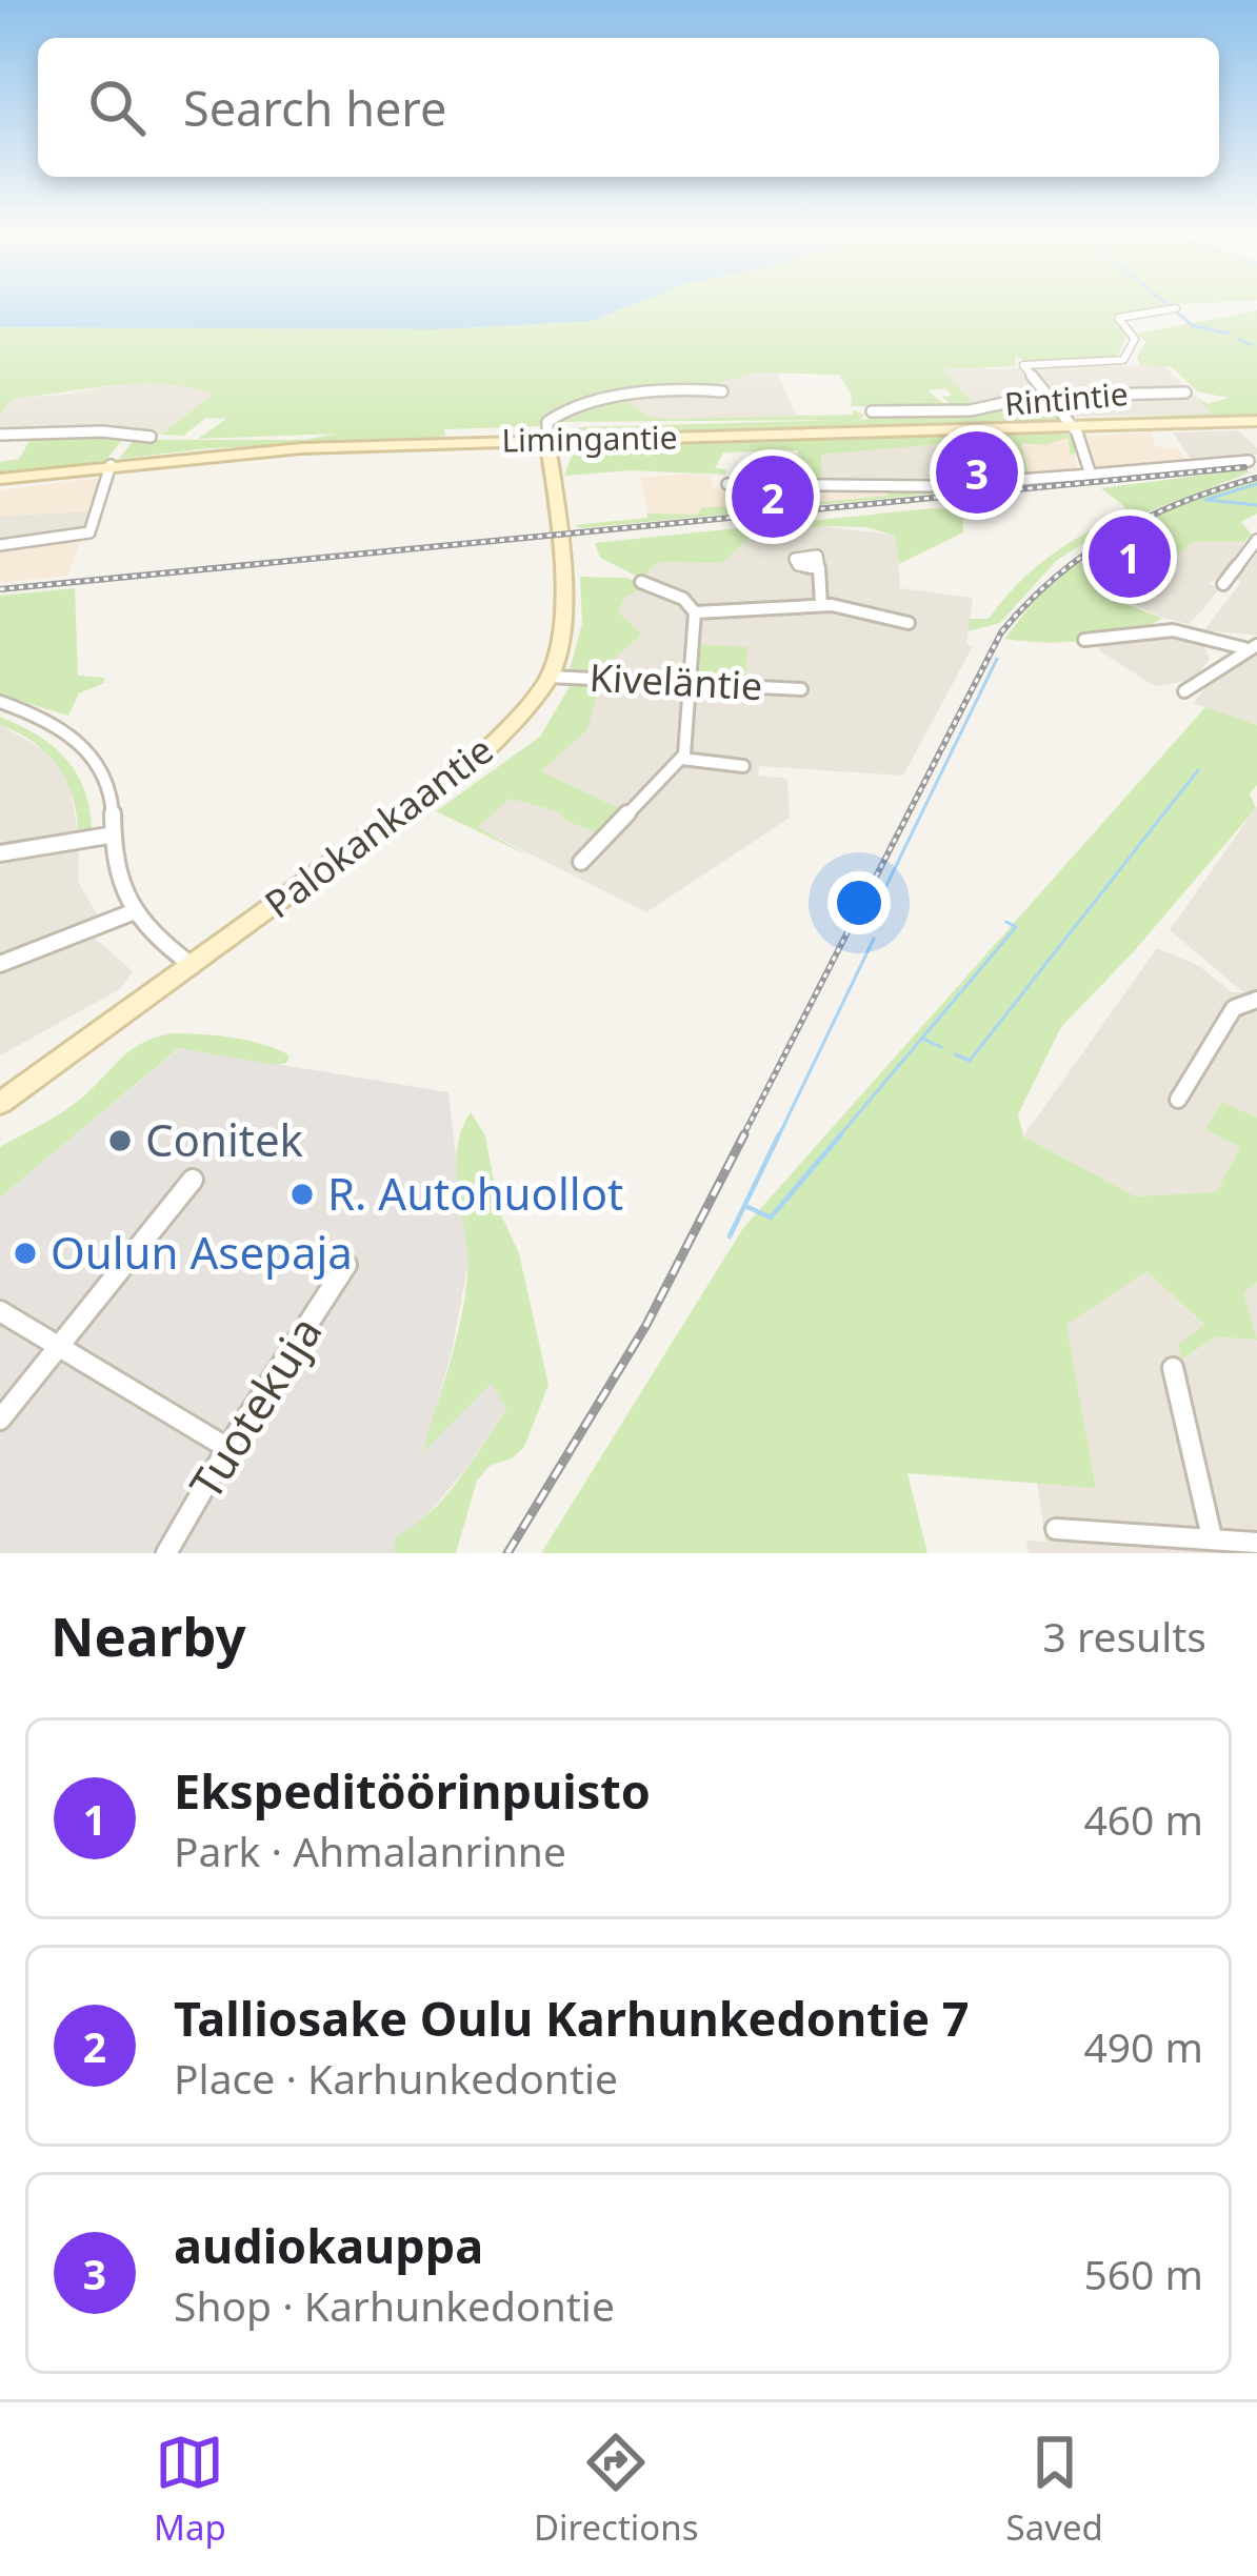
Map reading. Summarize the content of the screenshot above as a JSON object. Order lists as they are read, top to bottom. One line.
{"streets":{"main road":["Limingantie","Palokankaantie"],"street":["Rintintie","Kiveläntie","Tuotekuja"]},"crossings":[["Limingantie","Palokankaantie"],["Kiveläntie","Palokankaantie"]],"places":["Conitek","R. Autohuollot","Oulun Asepaja"],"page":{"search":"Search here","pins":["3","2","1"],"heading":["Nearby","3 results"],"list":[{"mark":"1","name":"Ekspeditöörinpuisto","note":"Park · Ahmalanrinne","value":"460 m"},{"mark":"2","name":"Talliosake Oulu Karhunkedontie 7","note":"Place · Karhunkedontie","value":"490 m"},{"mark":"3","name":"audiokauppa","note":"Shop · Karhunkedontie","value":"560 m"}],"nav":["Map","Directions","Saved"]}}
